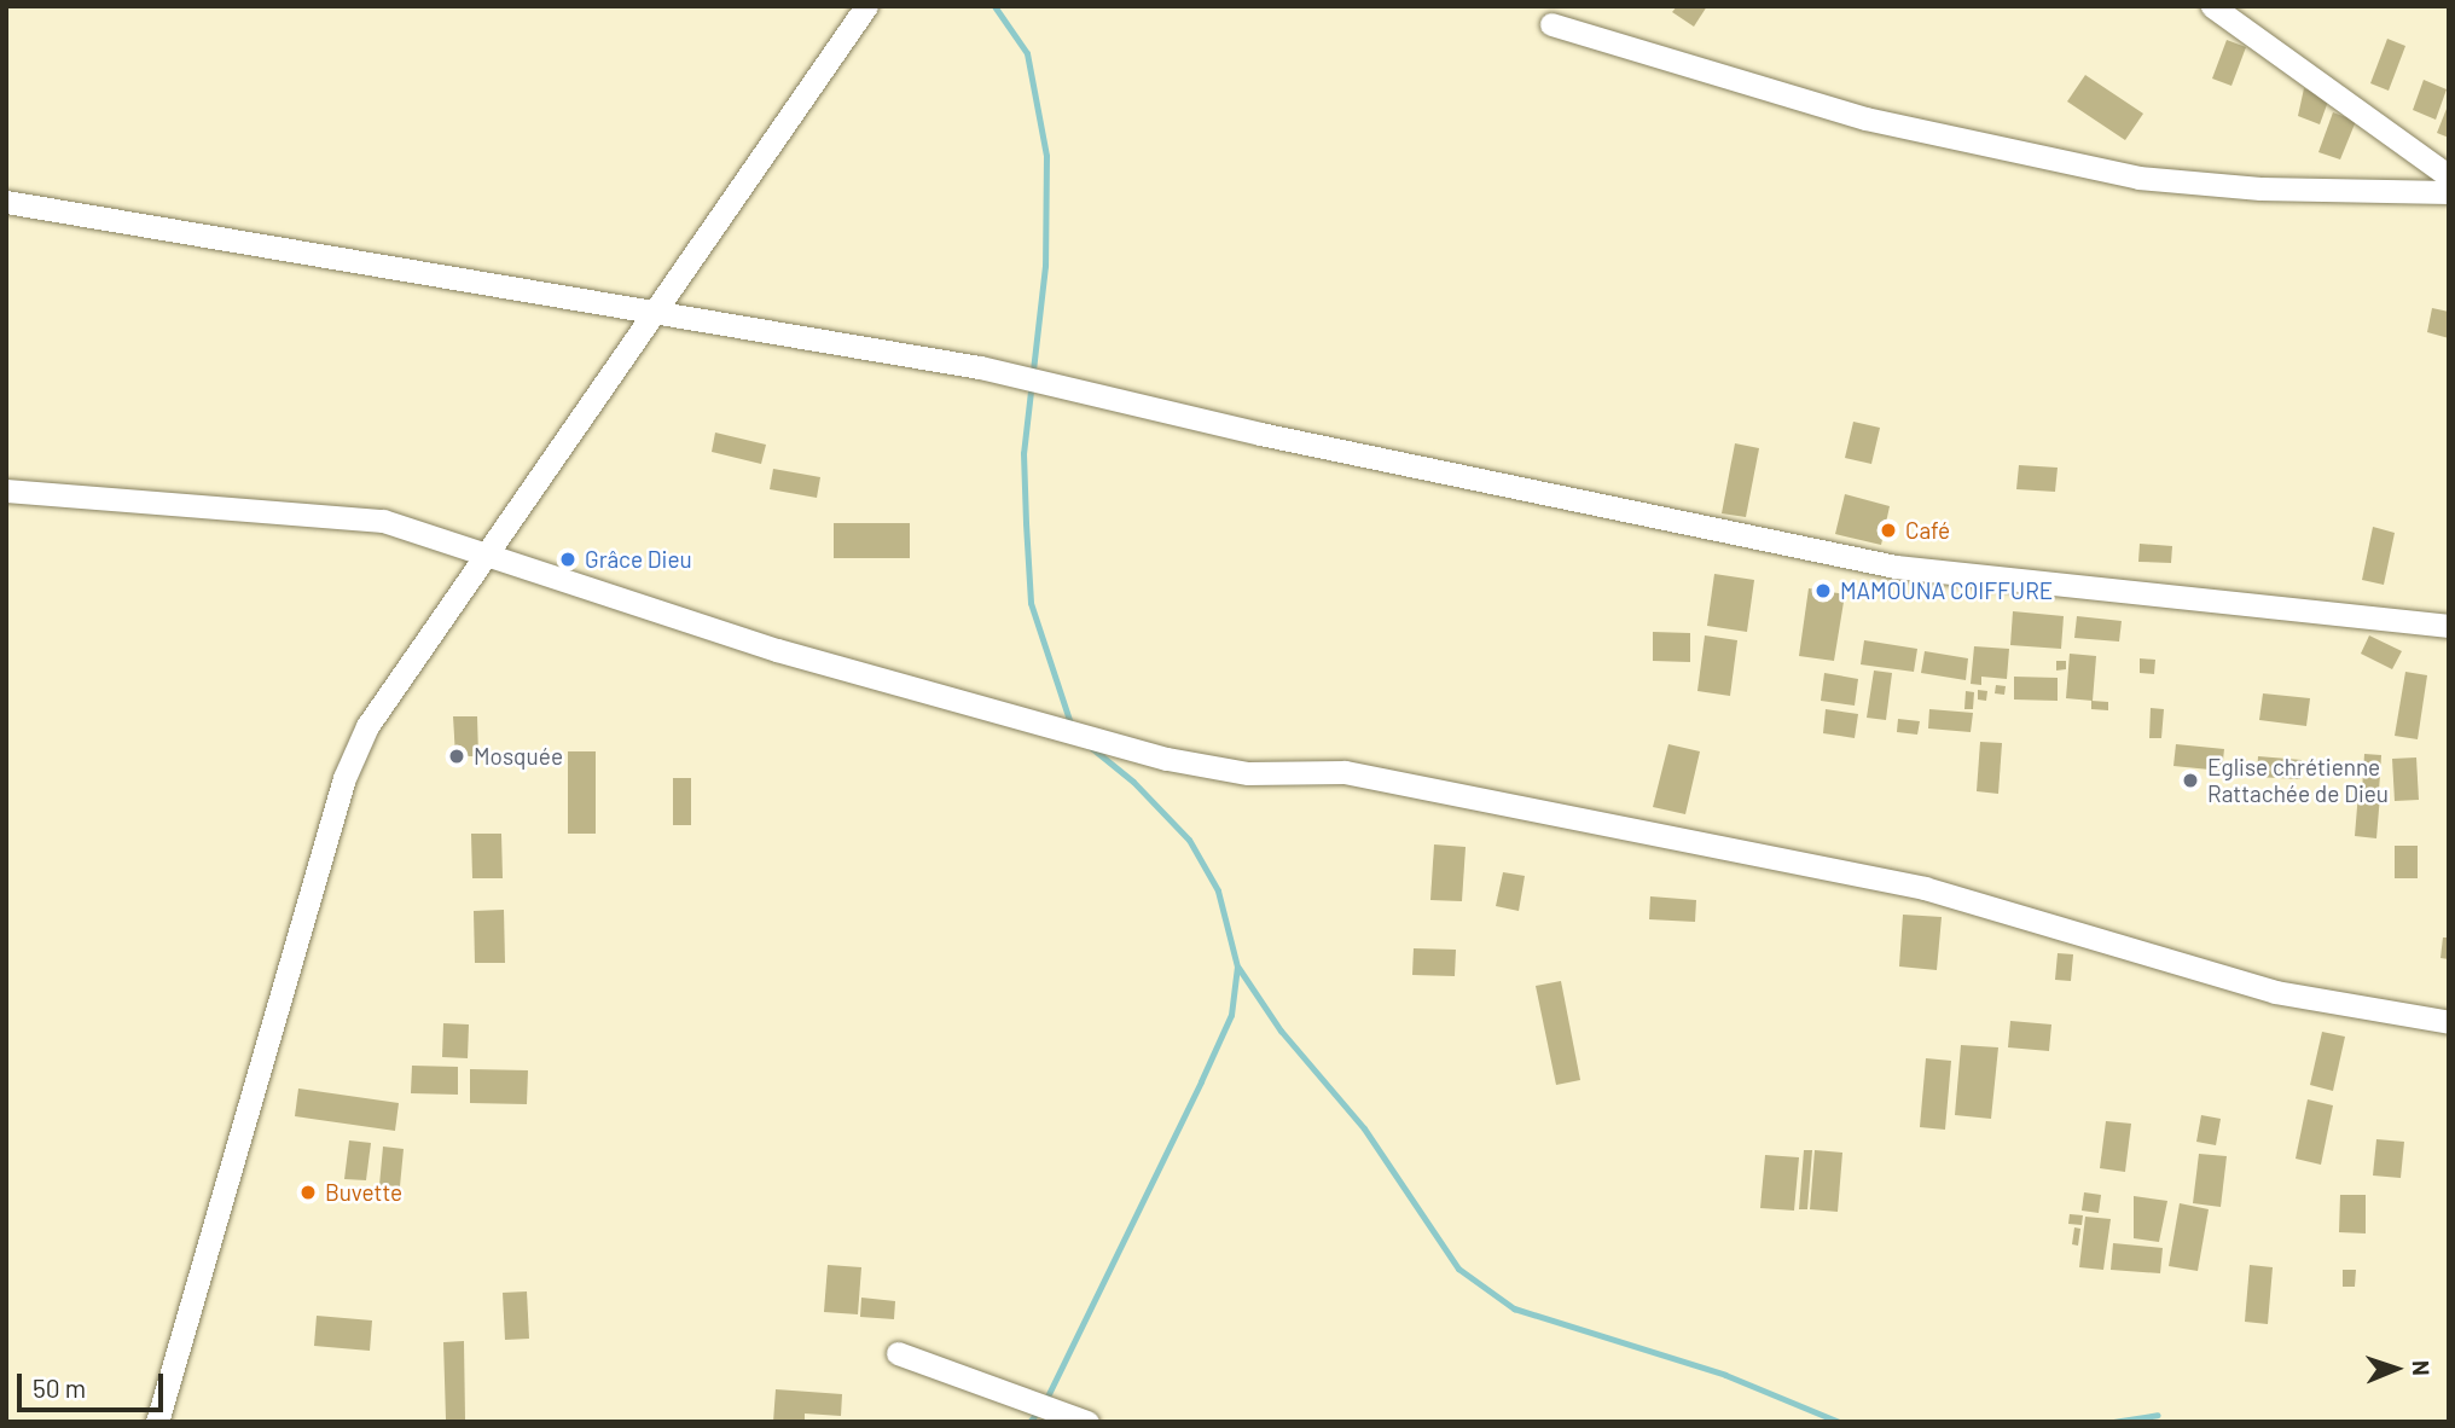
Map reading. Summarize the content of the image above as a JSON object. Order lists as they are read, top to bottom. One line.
{"places":["Café","Grâce Dieu","MAMOUNA COIFFURE","Mosquée","Eglise chrétienne Rattachée de Dieu","Buvette"],"scale_bar":"50 m","north":"right"}
